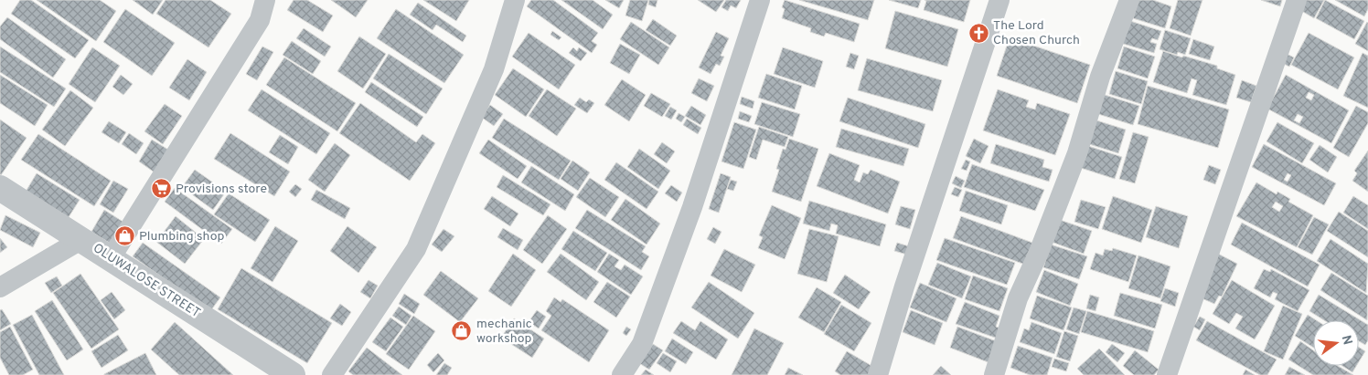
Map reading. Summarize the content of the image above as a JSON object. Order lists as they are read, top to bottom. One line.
{"streets":{"street":["OLUWALOSE STREET"]},"places":{"church":["The Lord Chosen Church"],"supermarket":["Provisions store"],"shop":["Plumbing shop","mechanic workshop"]},"north":"right"}
